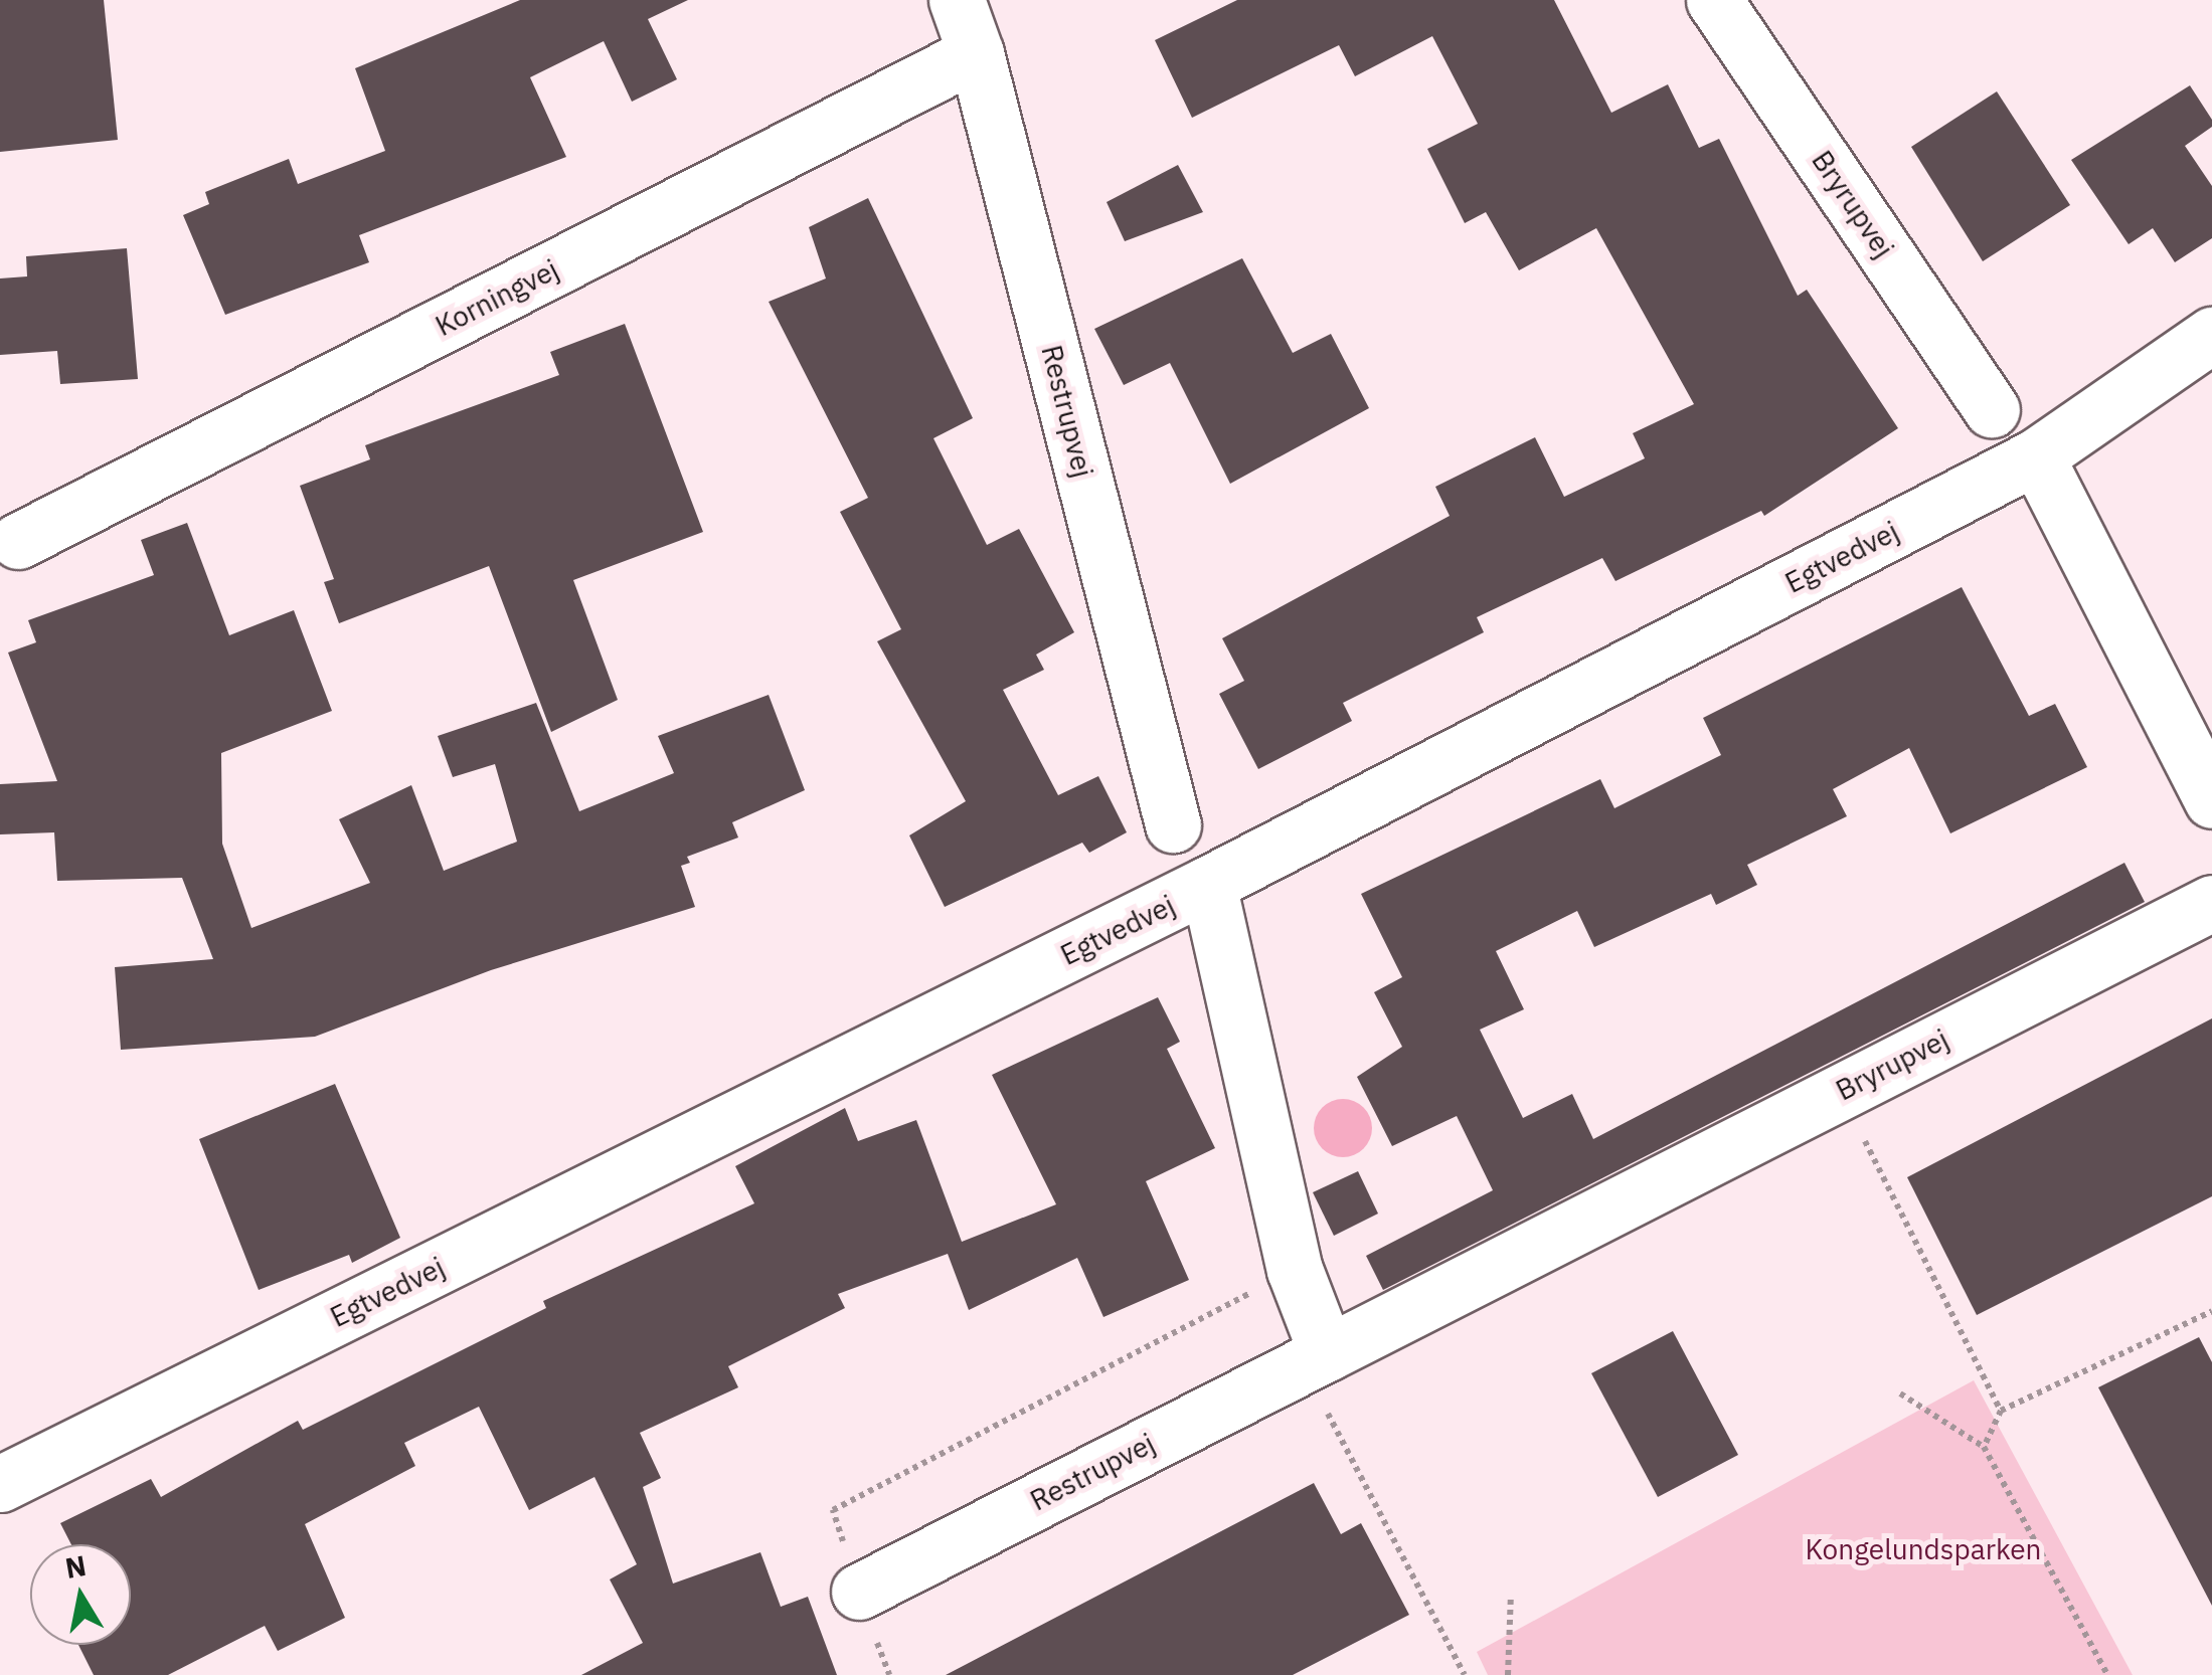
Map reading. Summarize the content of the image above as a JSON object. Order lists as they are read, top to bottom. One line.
{"streets":{"street":["Bryrupvej","Korningvej","Restrupvej","Egtvedvej"]},"crossings":[["Bryrupvej","Restrupvej"],["Korningvej","Restrupvej"]],"parks":["Kongelundsparken"],"north":"top"}
